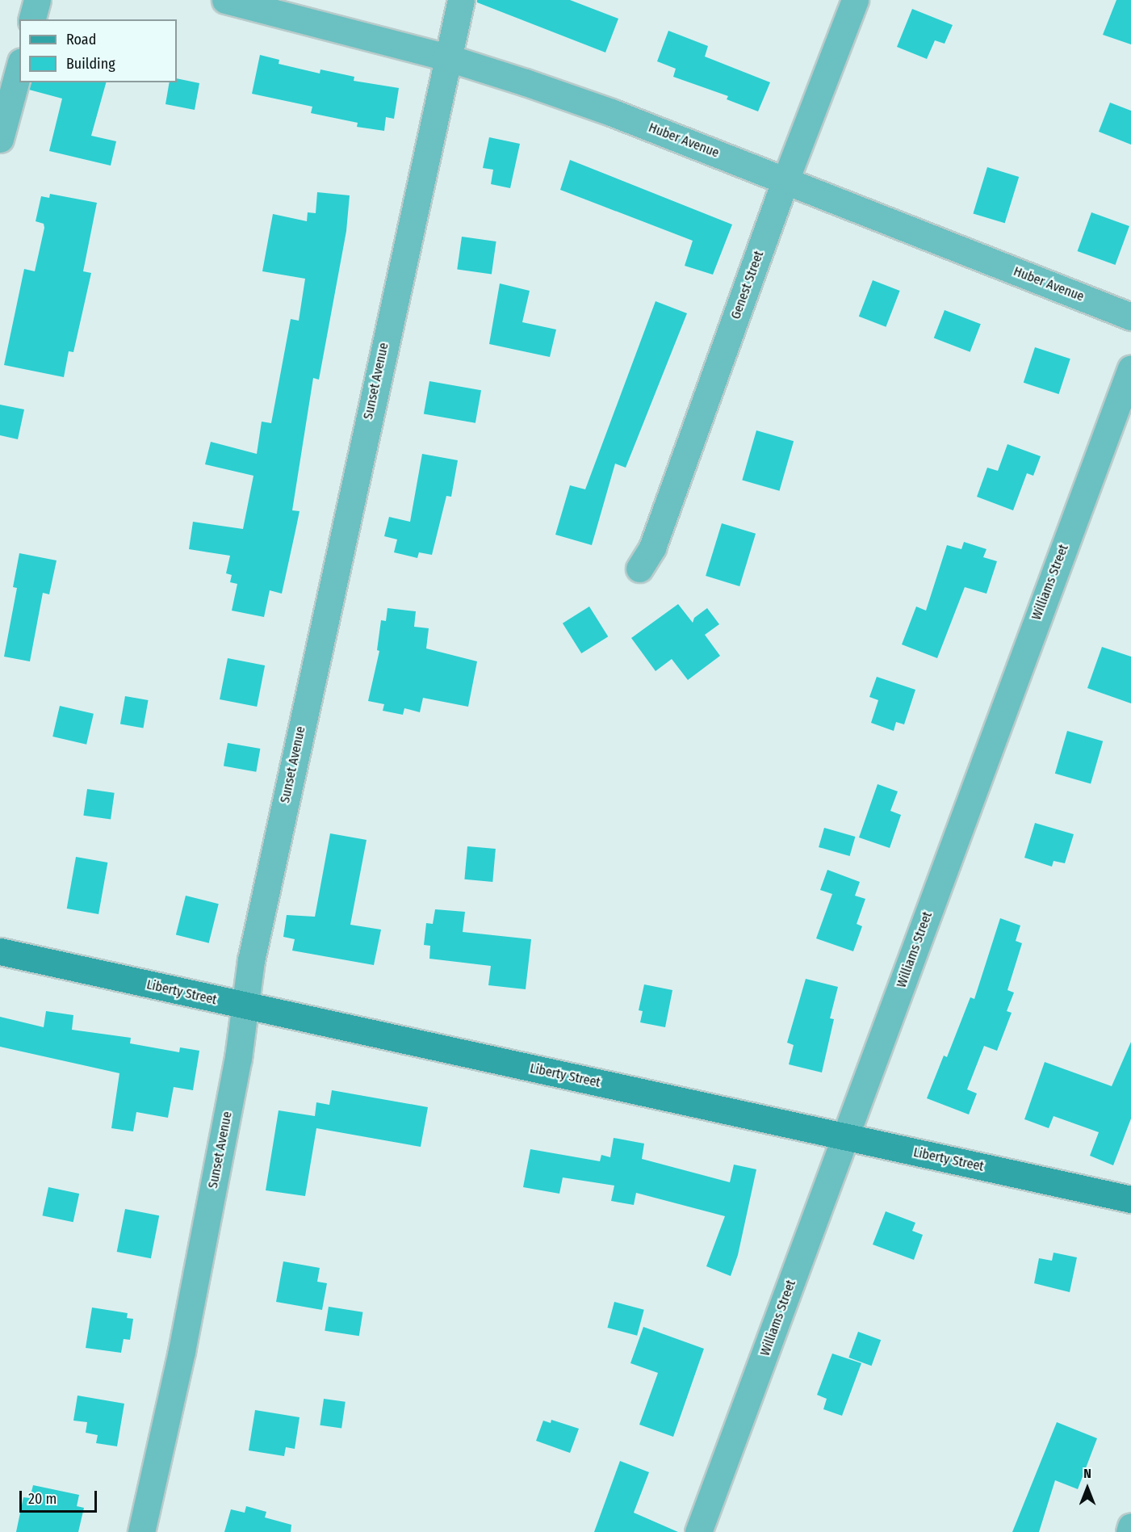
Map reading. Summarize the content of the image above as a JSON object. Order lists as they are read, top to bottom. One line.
{"streets":{"main road":["Liberty Street"],"street":["Huber Avenue","Genest Street","Sunset Avenue","Williams Street"]},"crossings":[["Huber Avenue","Genest Street"],["Huber Avenue","Sunset Avenue"],["Sunset Avenue","Liberty Street"],["Williams Street","Liberty Street"]],"legend":["Road","Building"],"scale_bar":"20 m","north":"top"}
